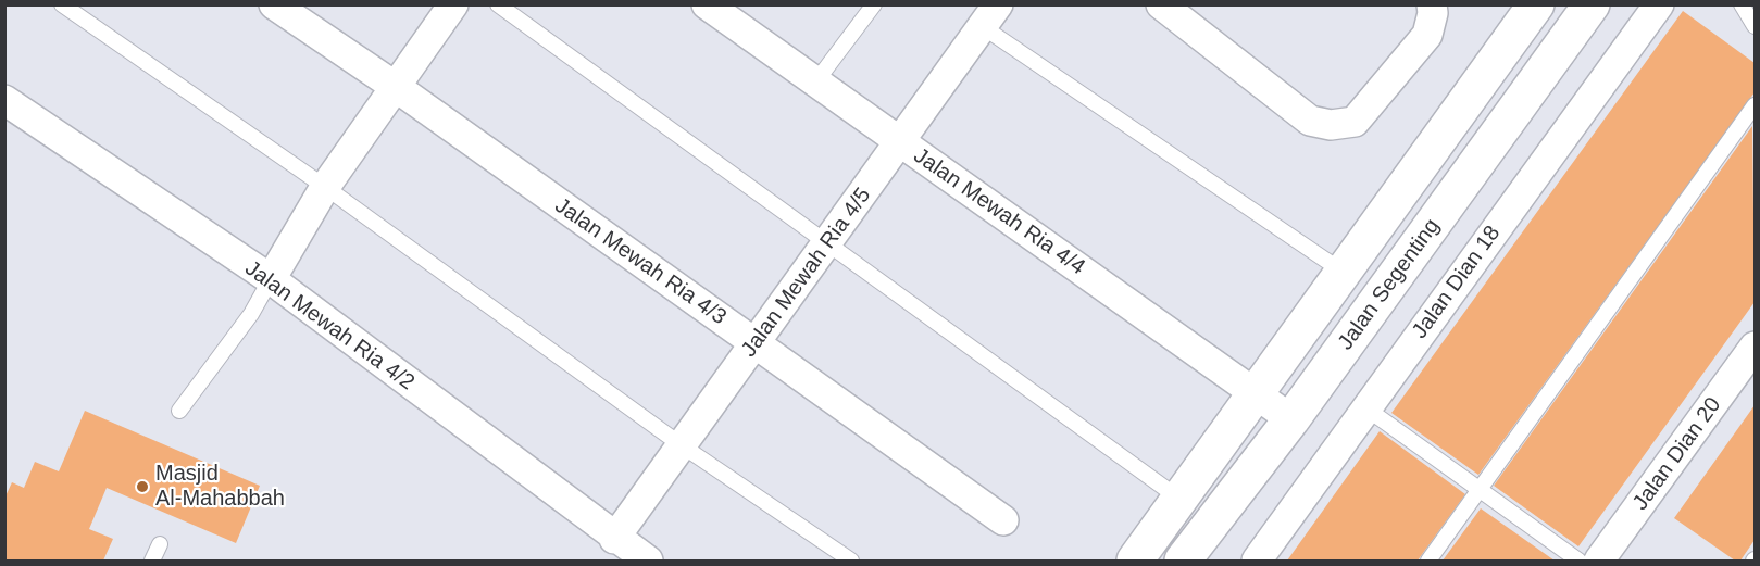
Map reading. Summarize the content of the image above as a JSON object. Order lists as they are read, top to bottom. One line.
{"streets":{"street":["Jalan Mewah Ria 4/4","Jalan Mewah Ria 4/3","Jalan Mewah Ria 4/5","Jalan Dian 18","Jalan Segenting","Jalan Mewah Ria 4/2","Jalan Dian 20"]},"crossings":[["Jalan Mewah Ria 4/4","Jalan Mewah Ria 4/5"],["Jalan Mewah Ria 4/4","Jalan Segenting"],["Jalan Mewah Ria 4/3","Jalan Mewah Ria 4/5"],["Jalan Mewah Ria 4/5","Jalan Mewah Ria 4/2"]],"places":["Masjid Al-Mahabbah"]}
